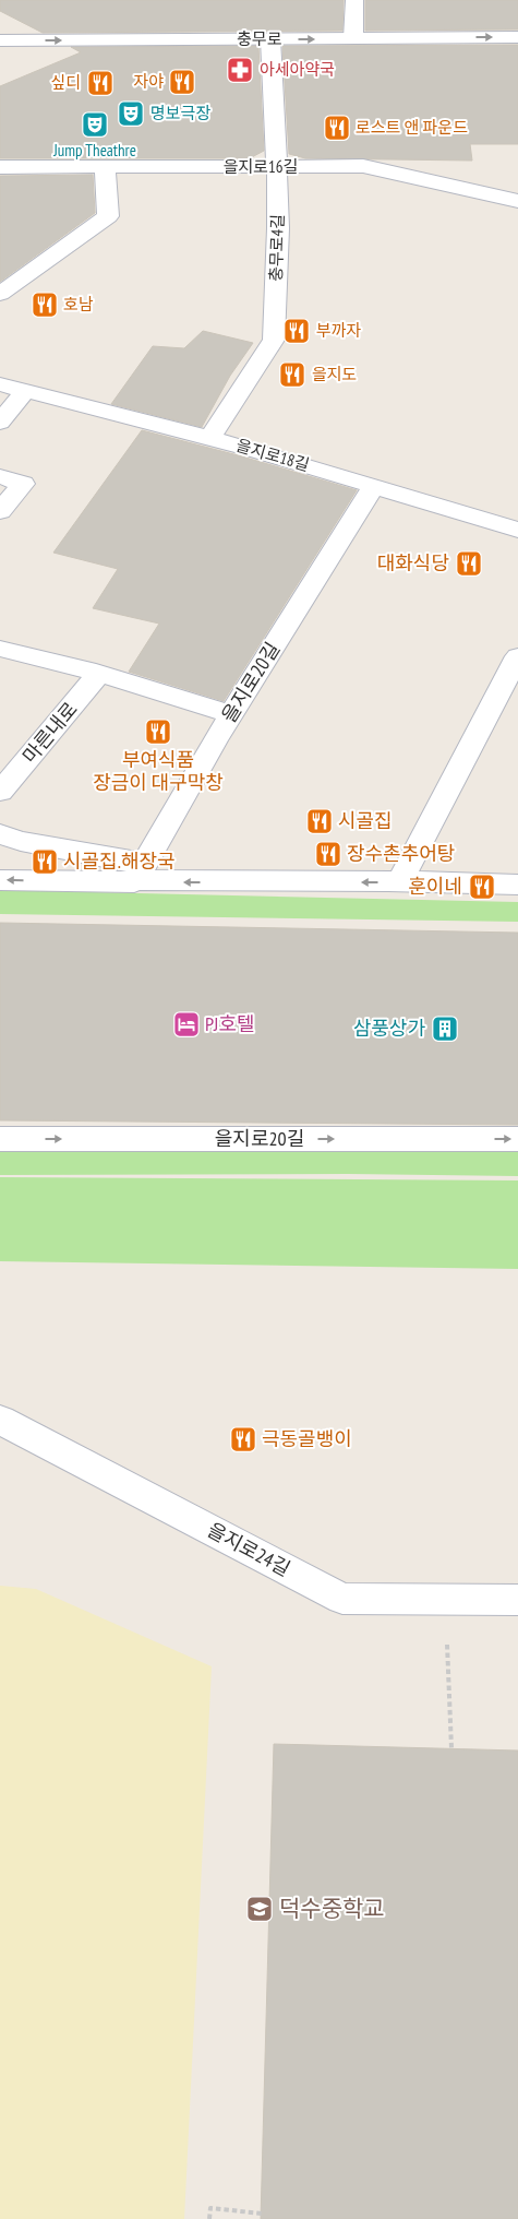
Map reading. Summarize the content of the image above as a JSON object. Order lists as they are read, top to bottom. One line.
{"streets":{"street":["충무로","을지로16길","충무로4길","을지로18길","을지로20길","마른내로","을지로24길"]},"crossings":[["충무로","충무로4길"],["을지로16길","충무로4길"],["충무로4길","을지로18길"],["을지로18길","을지로20길"]],"one_way":["충무로"],"places":{"pharmacy":["아세아약국"],"restaurant":["자야","싶디","로스트 앤 파운드","호남","부까자","을지도","대화식당","부여식품 장금이 대구막창","시골집","장수촌추어탕","시골집.해장국","훈이네","극동골뱅이"],"theatre":["명보극장","Jump Theathre"],"hotel":["PJ호텔"],"building":["삼풍상가"],"school or university":["덕수중학교"]}}
